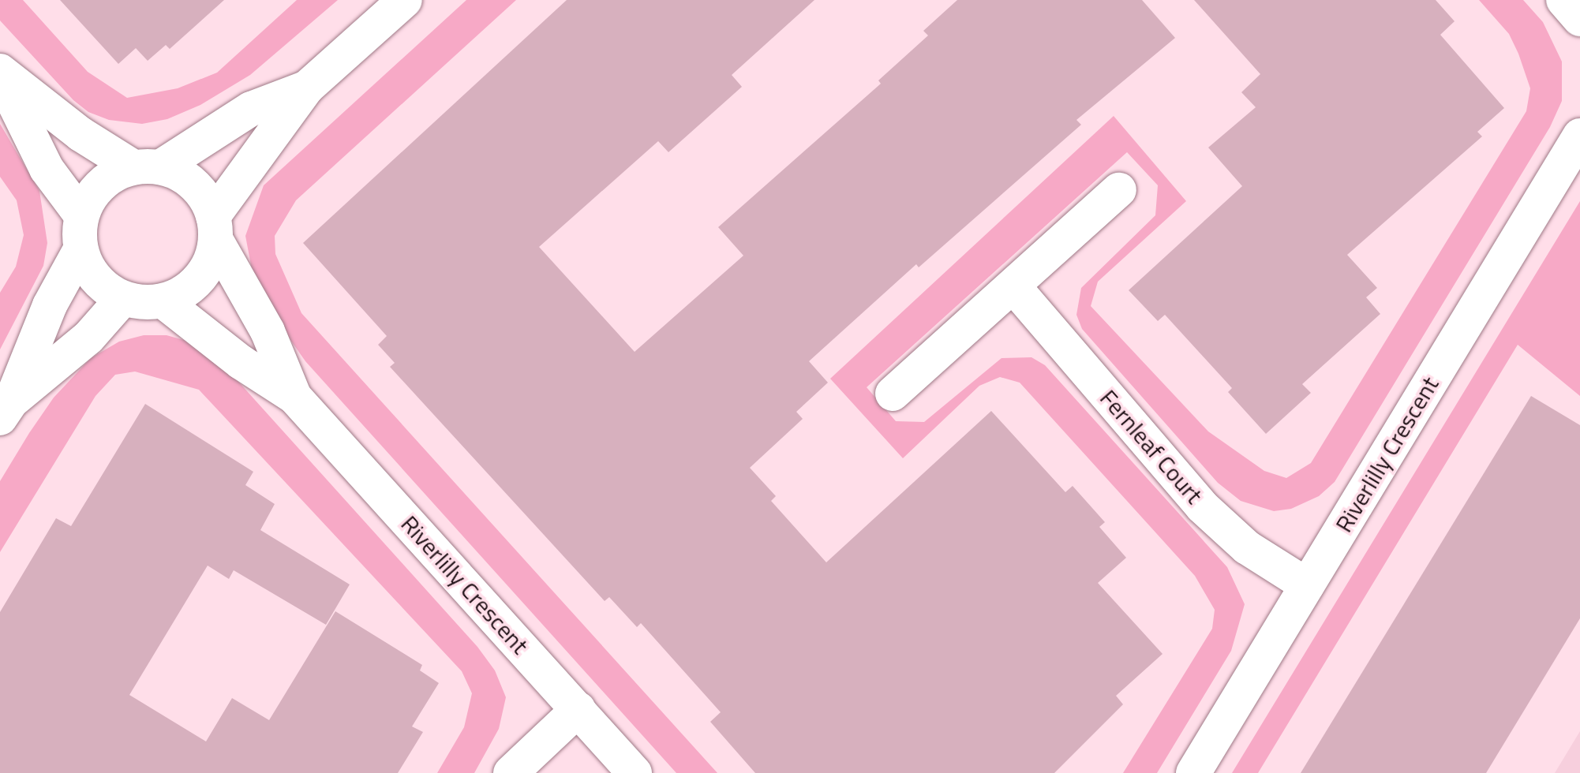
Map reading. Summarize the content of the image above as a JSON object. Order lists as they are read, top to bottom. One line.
{"streets":{"street":["Fernleaf Court","Riverlilly Crescent"]},"crossings":[["Fernleaf Court","Riverlilly Crescent"]]}
